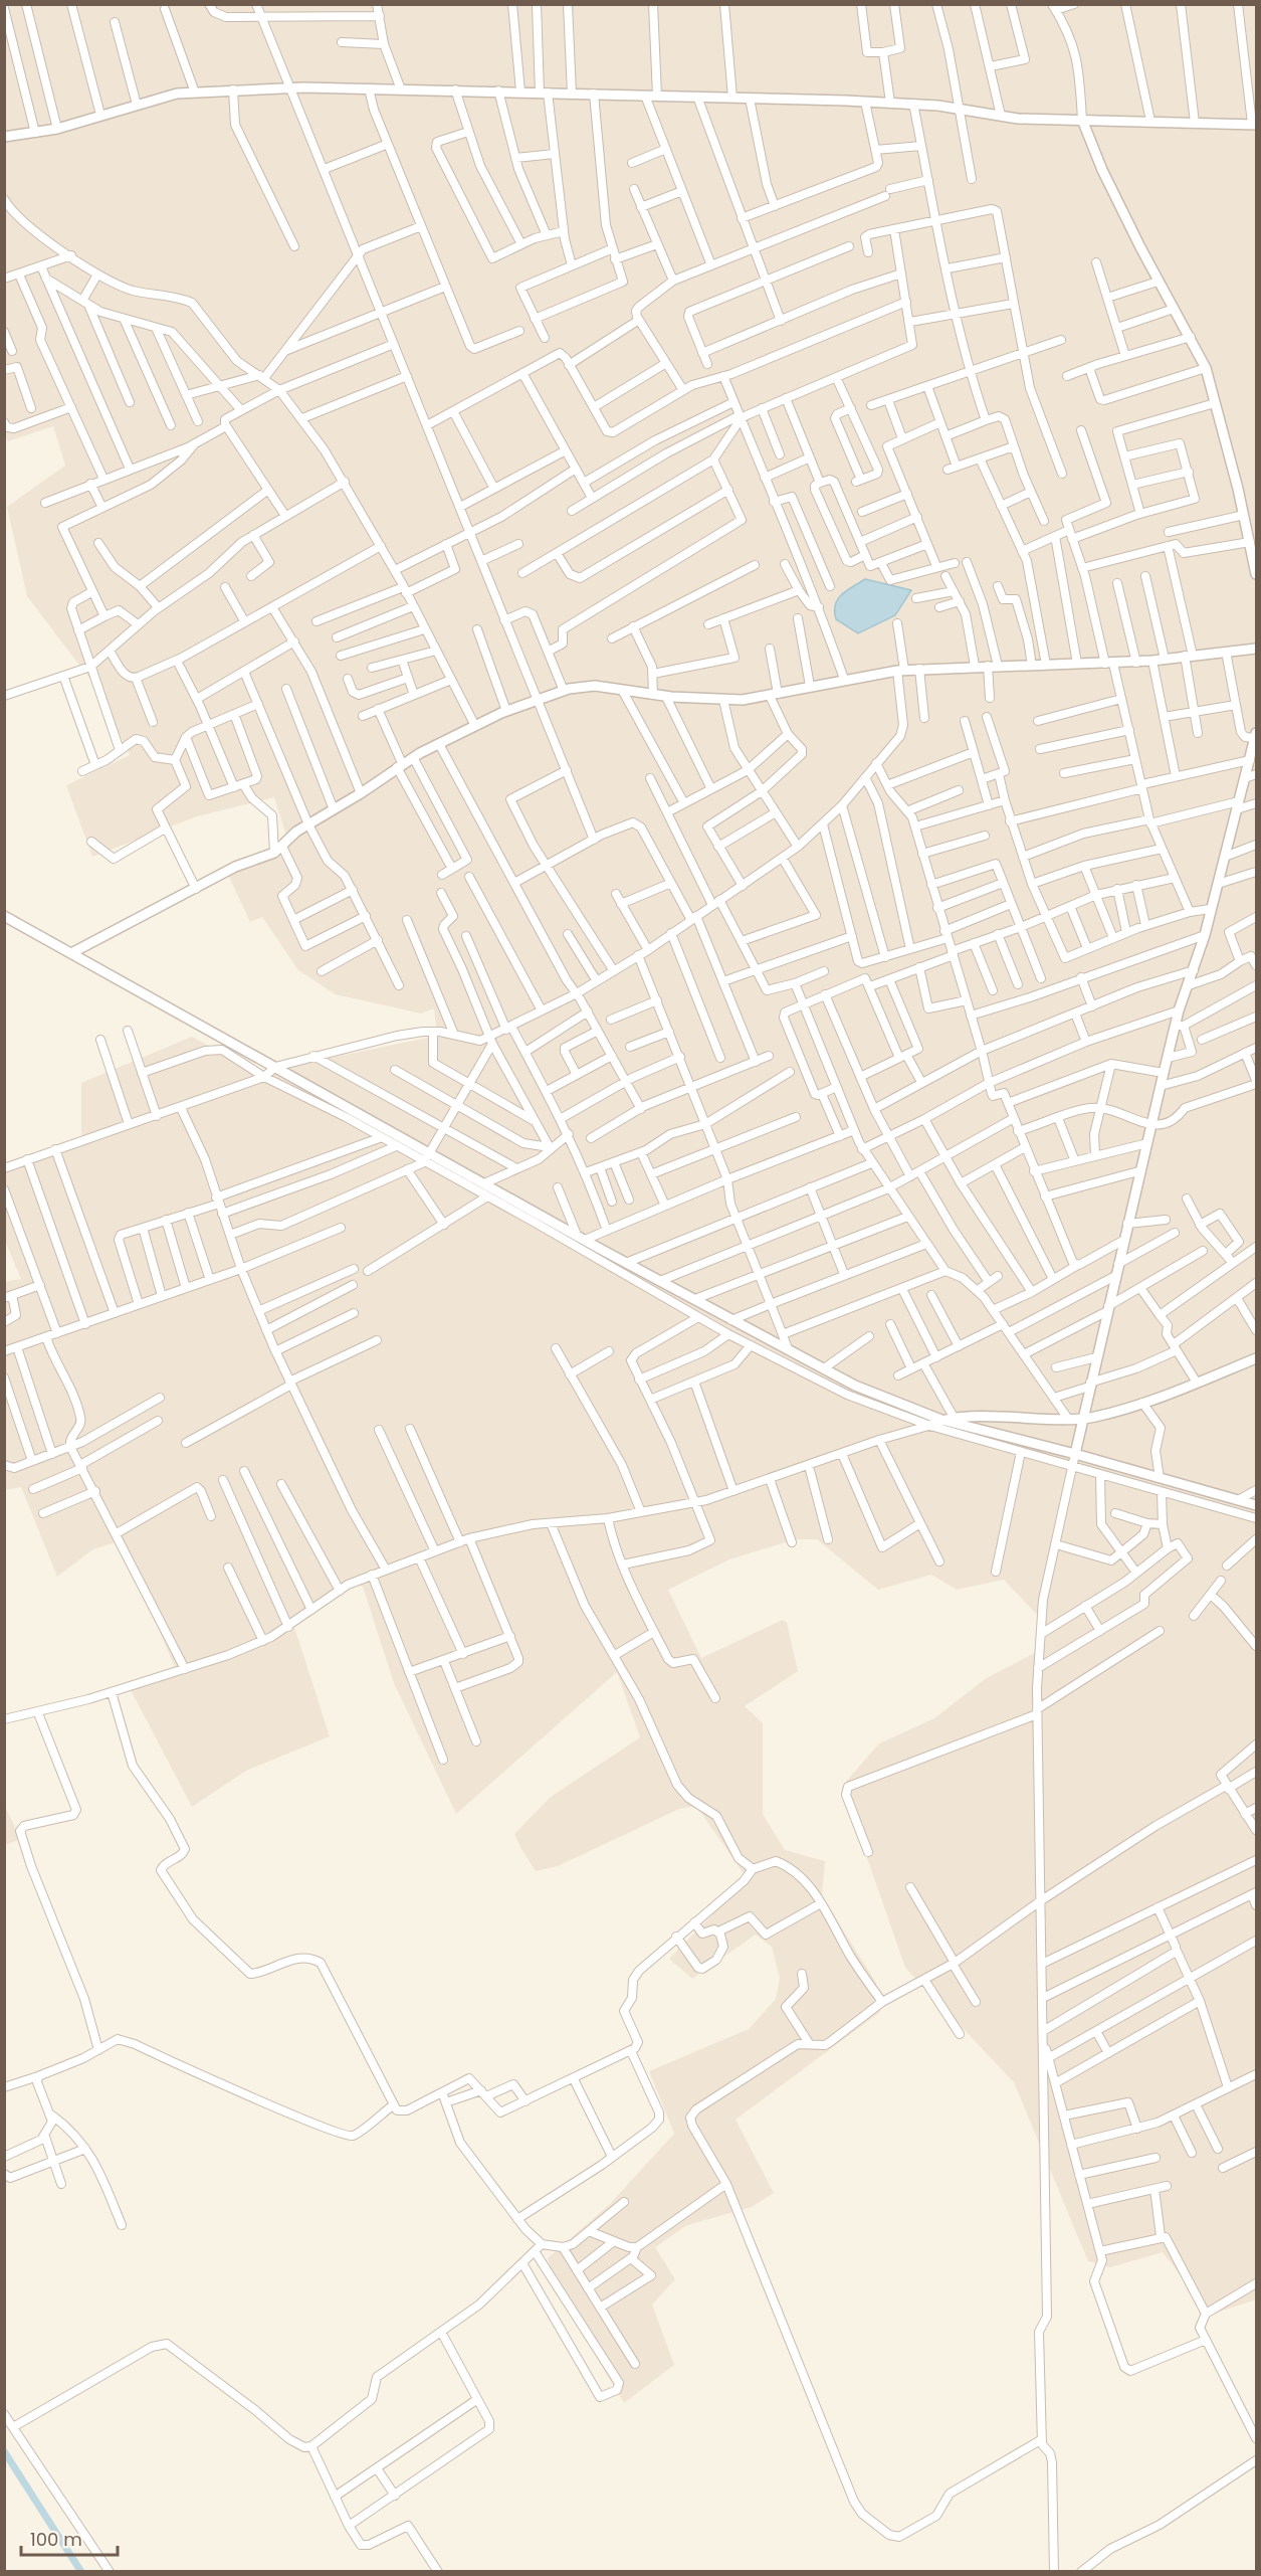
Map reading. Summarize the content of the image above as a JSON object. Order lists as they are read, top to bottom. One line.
{"scale_bar":"100 m"}
